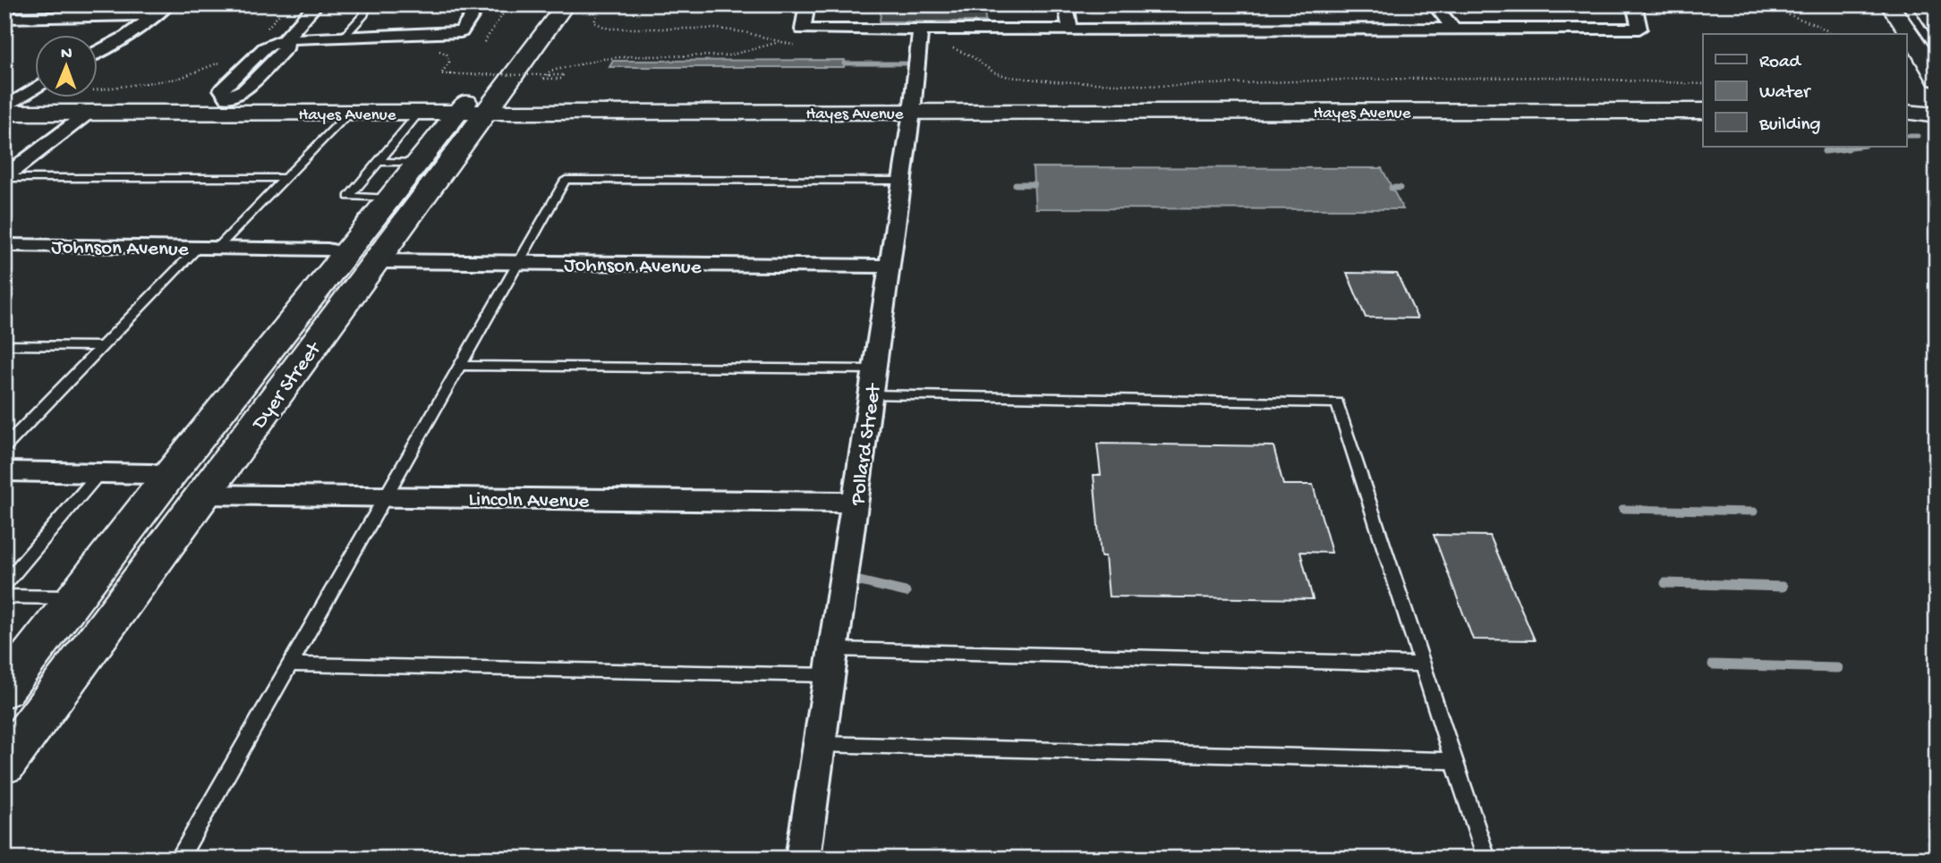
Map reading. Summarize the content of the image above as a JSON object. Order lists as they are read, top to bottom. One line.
{"streets":{"main road":["Hayes Avenue","Dyer Street"],"street":["Johnson Avenue","Pollard Street","Lincoln Avenue"]},"crossings":[["Hayes Avenue","Dyer Street"],["Hayes Avenue","Pollard Street"],["Johnson Avenue","Dyer Street"],["Johnson Avenue","Pollard Street"],["Dyer Street","Lincoln Avenue"],["Pollard Street","Lincoln Avenue"]],"legend":["Road","Water","Building"],"north":"top"}
